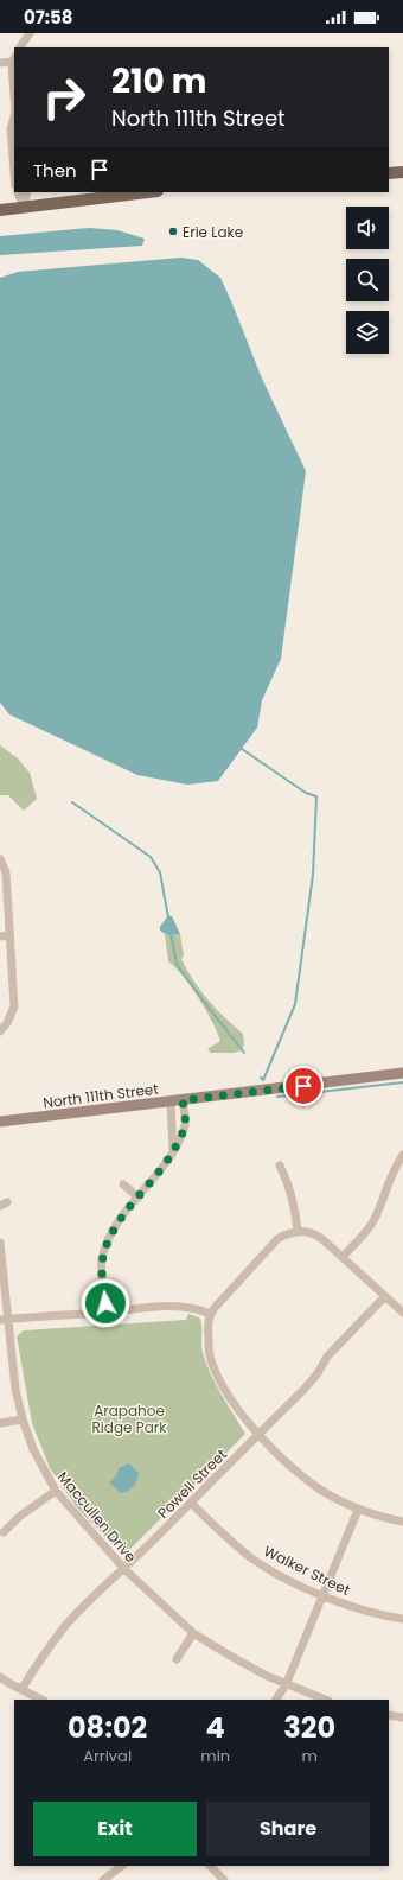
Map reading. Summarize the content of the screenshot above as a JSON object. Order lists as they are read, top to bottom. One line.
{"streets":{"street":["North 111th Street","Powell Street","Maccullen Drive","Walker Street"]},"crossings":[["Powell Street","Maccullen Drive"],["Powell Street","Walker Street"]],"parks":["Arapahoe Ridge Park"],"places":["Erie Lake"],"page":{"status":"07:58","turn":["210 m","North 111th Street"],"then":"Then","eta":["08:02","Arrival","4","min","320","m"],"buttons":["Exit","Share"]}}
